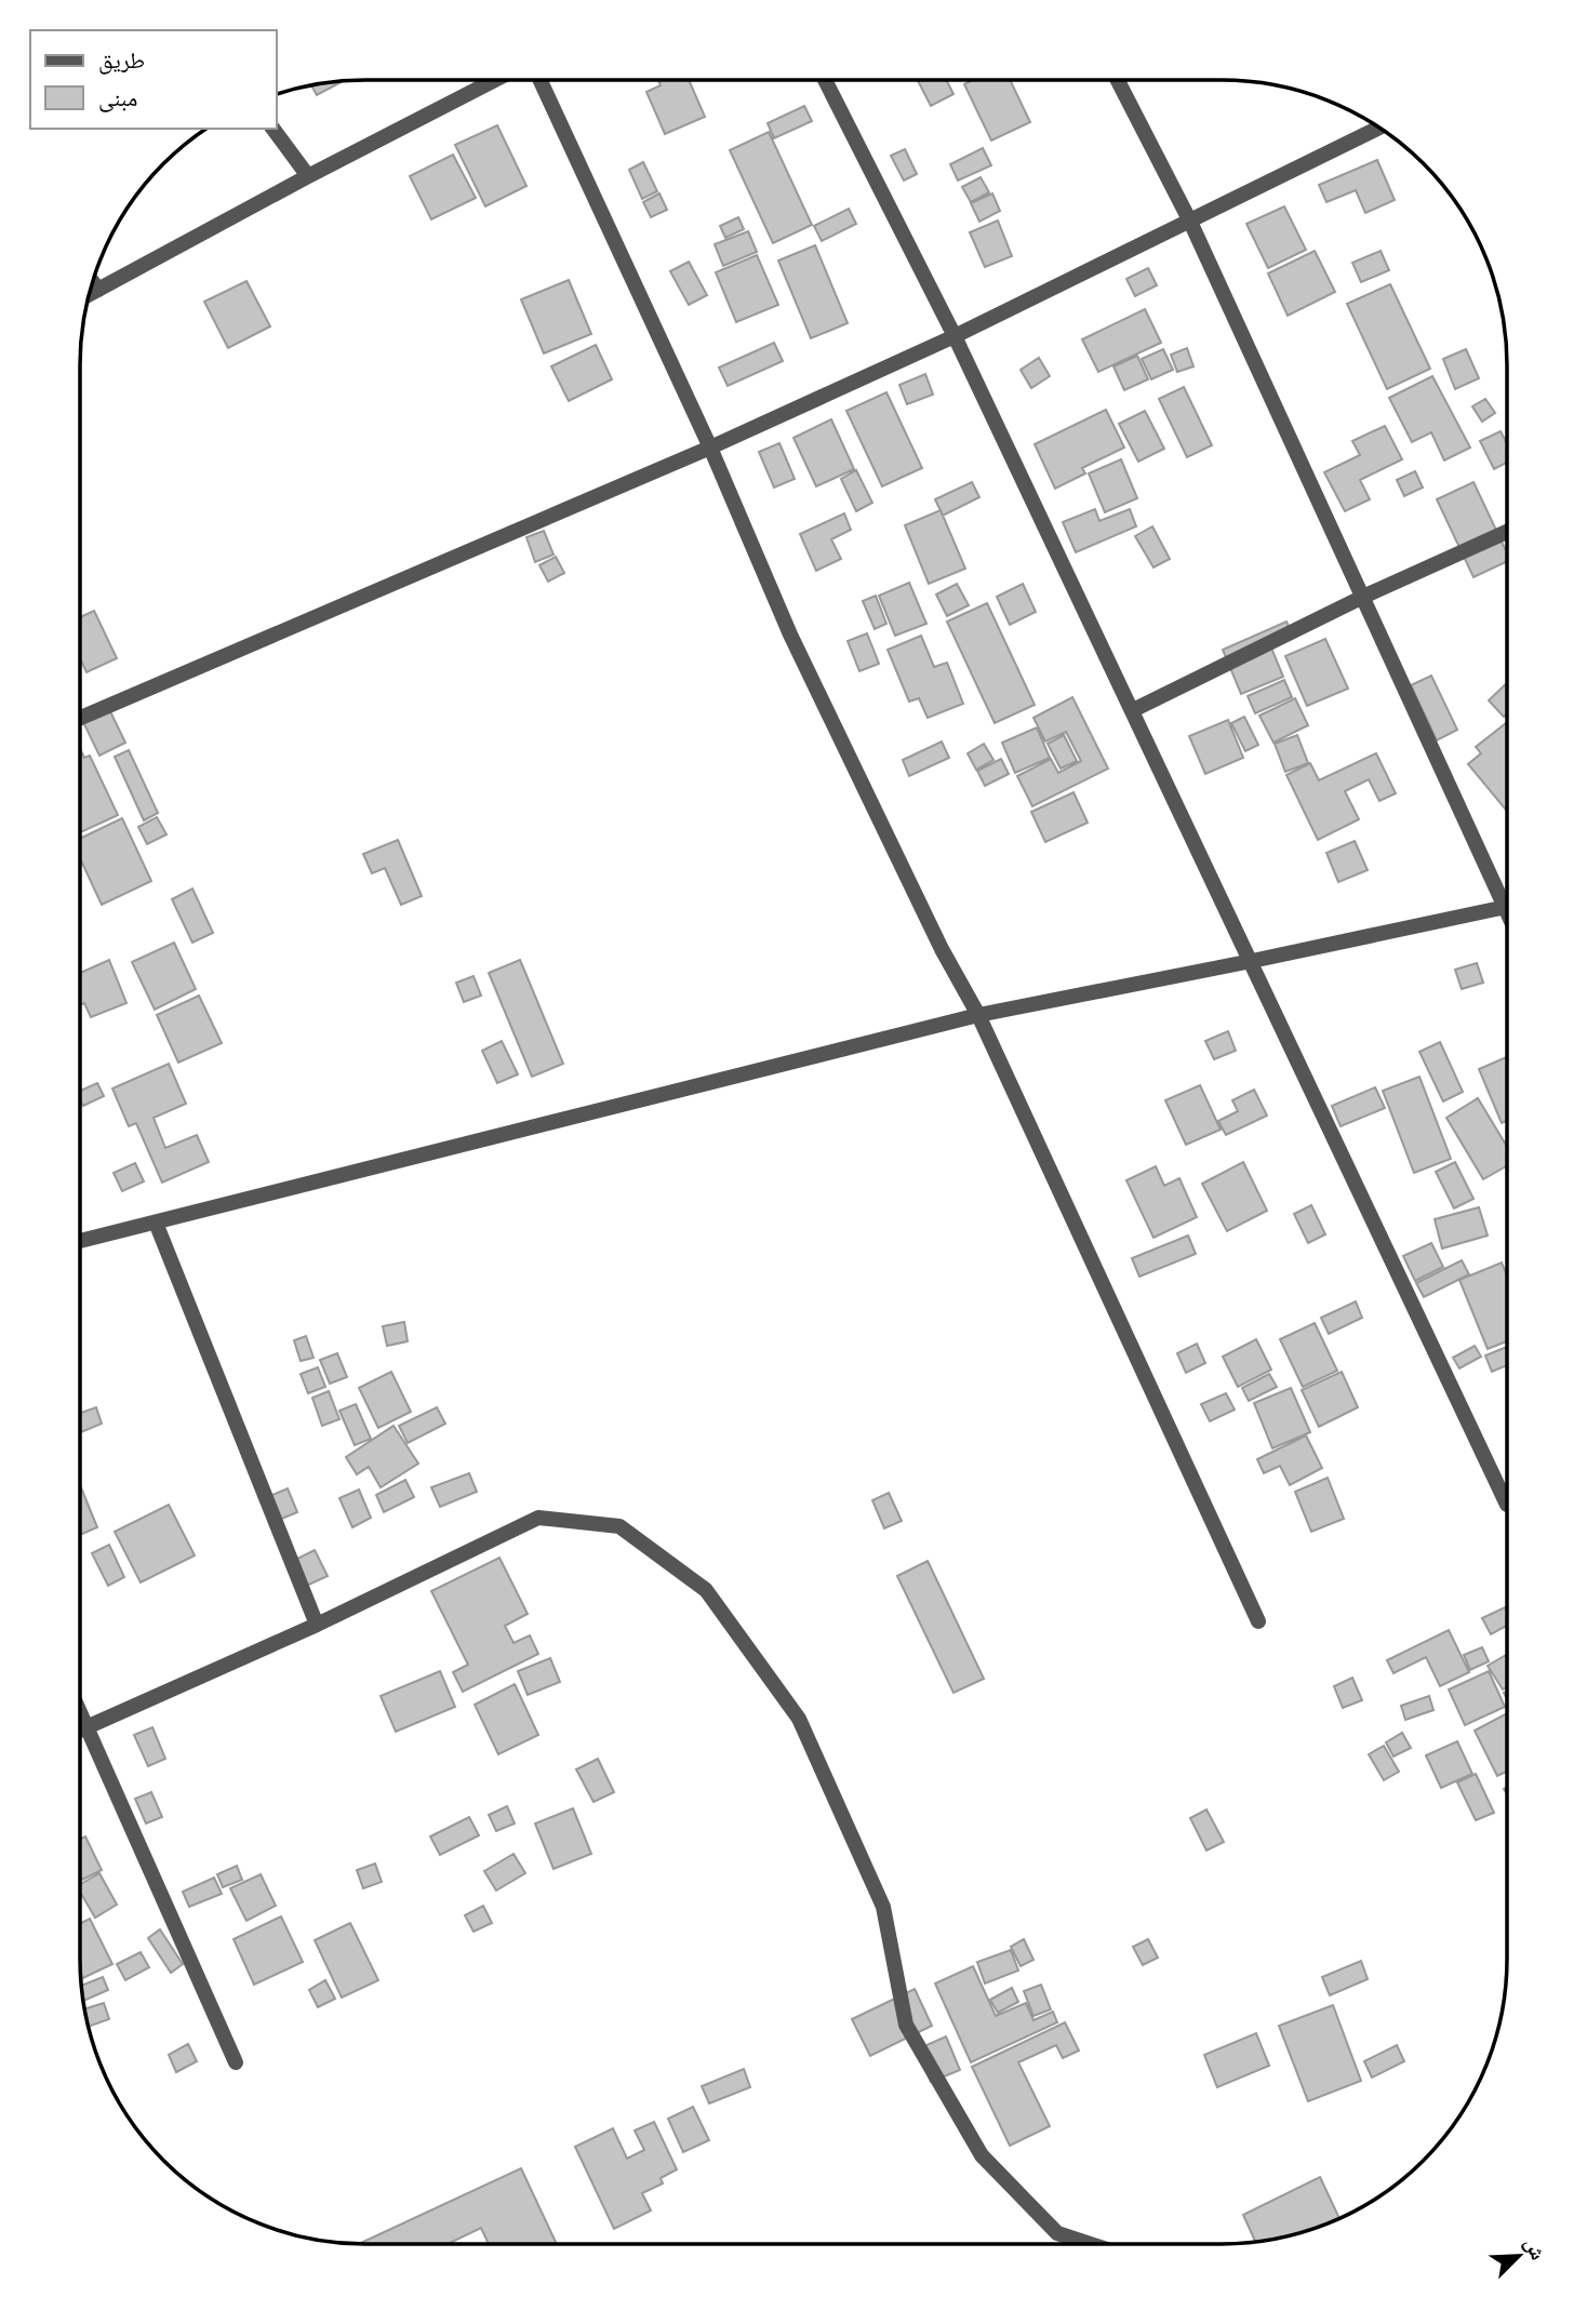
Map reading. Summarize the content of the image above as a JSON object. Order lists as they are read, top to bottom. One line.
{"legend":["طريق","مبنى"],"north":"top right"}
